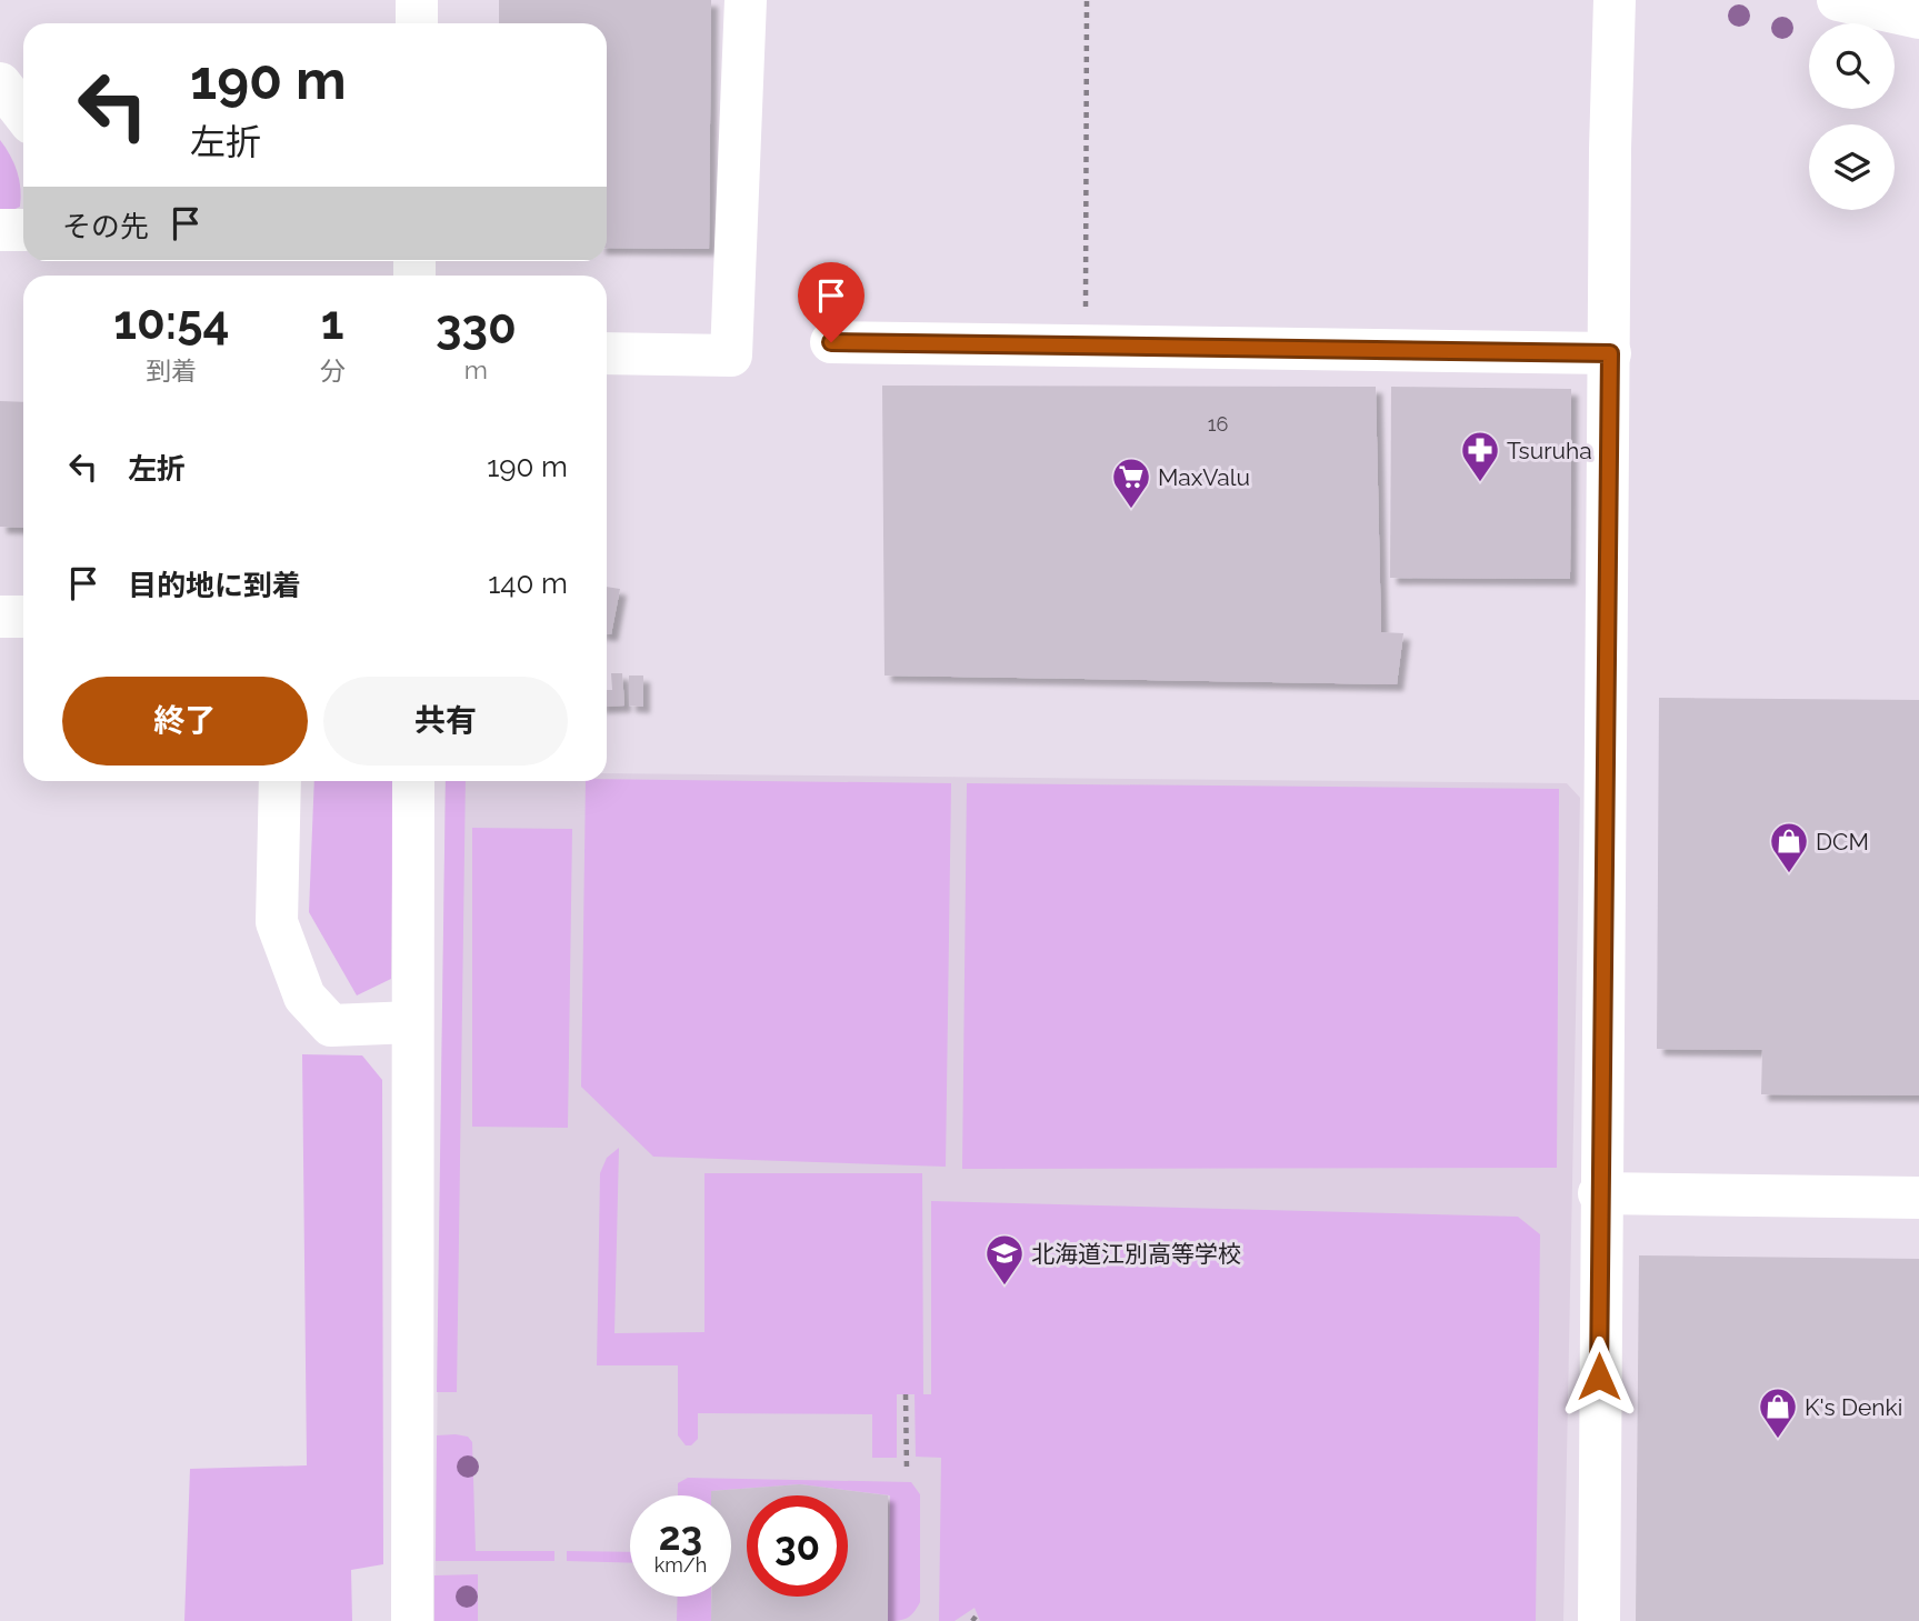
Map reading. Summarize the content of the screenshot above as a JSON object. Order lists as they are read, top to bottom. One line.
{"places":{"pharmacy":["Tsuruha"],"supermarket":["MaxValu"],"shop":["DCM","K's Denki"],"school or university":["北海道江別高等学校"]},"house_numbers":["16"],"page":{"turn":["190 m","左折"],"then":"その先","eta":["10:54","到着","1","分","330","m"],"list":[{"name":"左折","value":"190 m"},{"name":"目的地に到着","value":"140 m"}],"buttons":["終了","共有"],"speed":"23 km/h","limit":"30"}}
